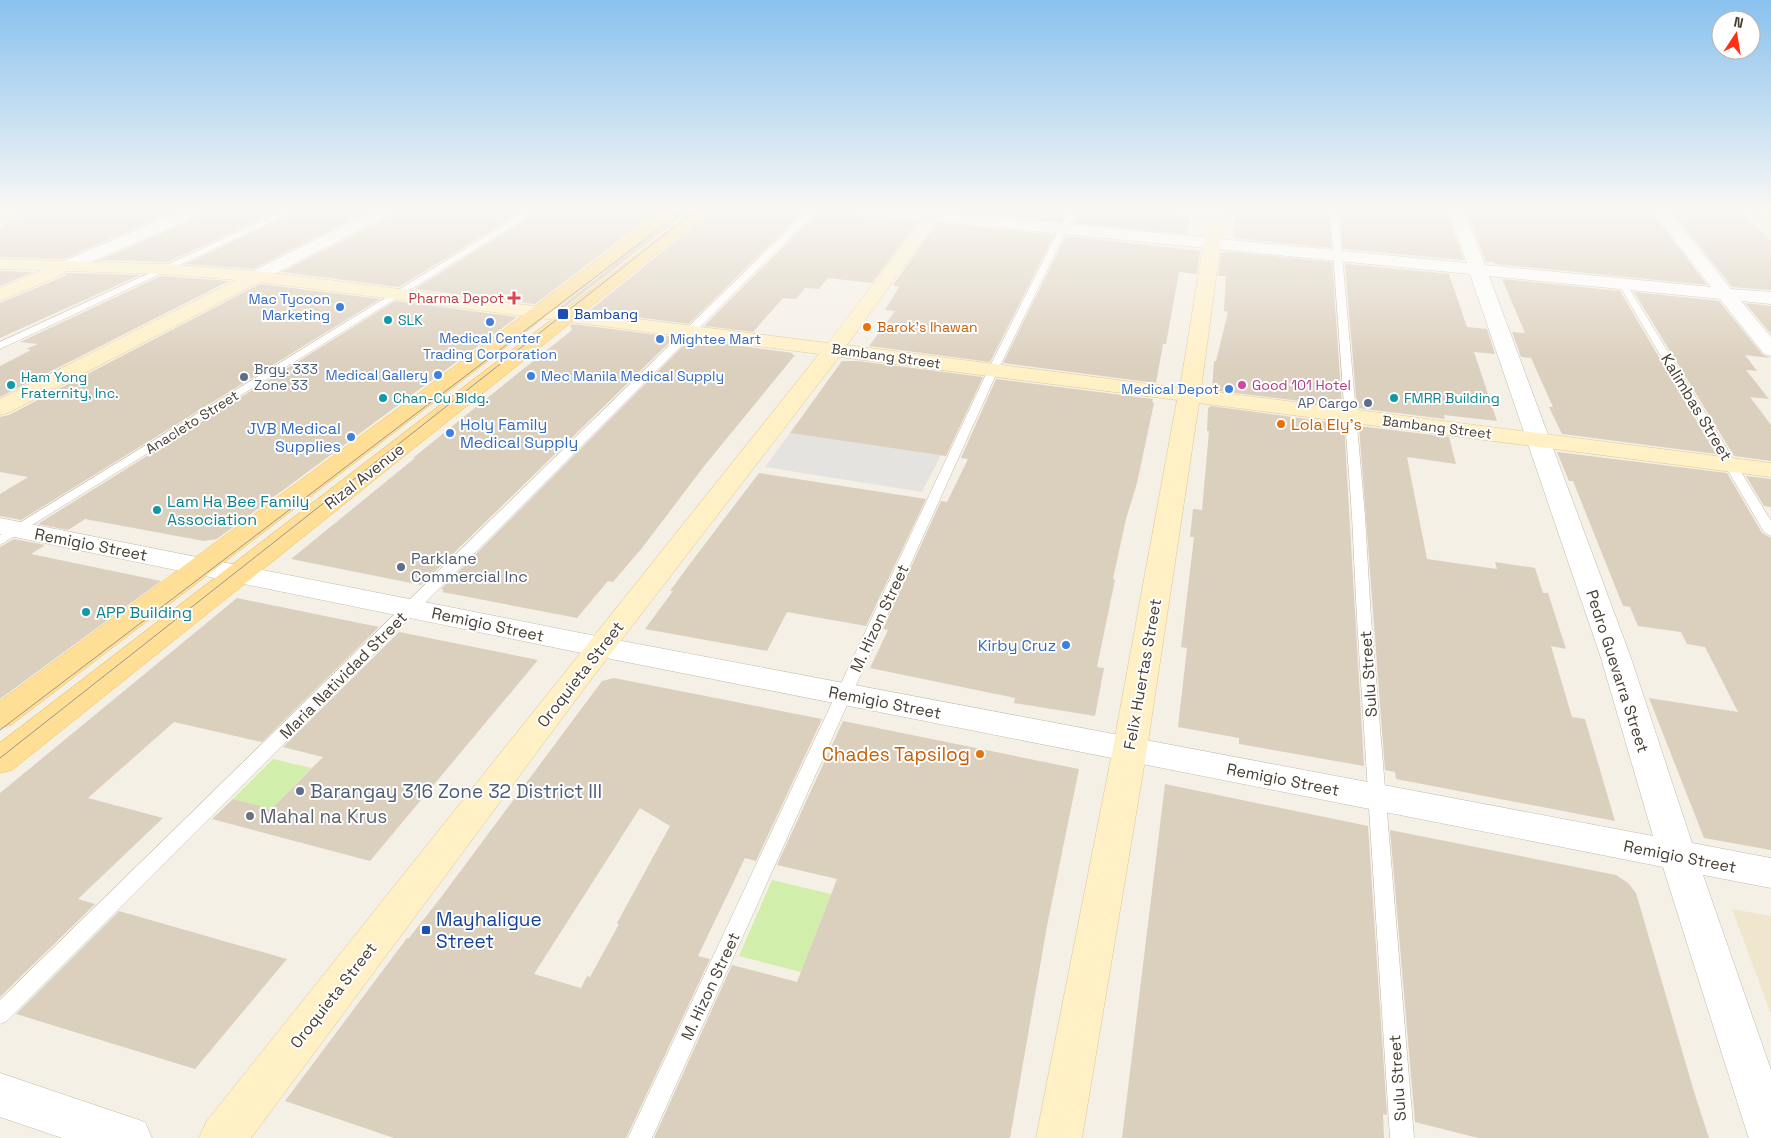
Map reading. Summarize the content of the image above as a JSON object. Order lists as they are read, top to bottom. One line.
{"streets":{"main road":["Rizal Avenue"],"street":["Bambang Street","Remigio Street","Pedro Guevarra Street","Oroquieta Street","Felix Huertas Street"],"lane":["Kalimbas Street","Anacleto Street","M. Hizon Street","Sulu Street","Maria Natividad Street"]},"crossings":[["Bambang Street","Kalimbas Street"],["Bambang Street","Anacleto Street"],["Bambang Street","Rizal Avenue"],["Bambang Street","M. Hizon Street"],["Bambang Street","Pedro Guevarra Street"],["Bambang Street","Oroquieta Street"],["Bambang Street","Felix Huertas Street"],["Bambang Street","Sulu Street"],["Bambang Street","Maria Natividad Street"],["Anacleto Street","Remigio Street"],["Rizal Avenue","Remigio Street"],["Remigio Street","M. Hizon Street"],["Remigio Street","Pedro Guevarra Street"],["Remigio Street","Oroquieta Street"],["Remigio Street","Felix Huertas Street"],["Remigio Street","Sulu Street"],["Remigio Street","Maria Natividad Street"]],"places":{"health":["Pharma Depot"],"other":["Mac Tycoon Marketing","SLK","Medical Center Trading Corporation","Barok's Ihawan","Mightee Mart","Medical Gallery","Mec Manila Medical Supply","Brgy. 333 Zone 33","Ham Yong Fraternity, Inc.","Good 101 Hotel","Medical Depot","Chan-Cu Bldg.","FMRR Building","AP Cargo","Lola Ely's","Holy Family Medical Supply","JVB Medical Supplies","Lam Ha Bee Family Association","Parklane Commercial Inc","APP Building","Kirby Cruz","Chades Tapsilog","Barangay 316 Zone 32 District III","Mahal na Krus"],"transit":["Bambang","Mayhaligue Street"]},"north":"top"}
